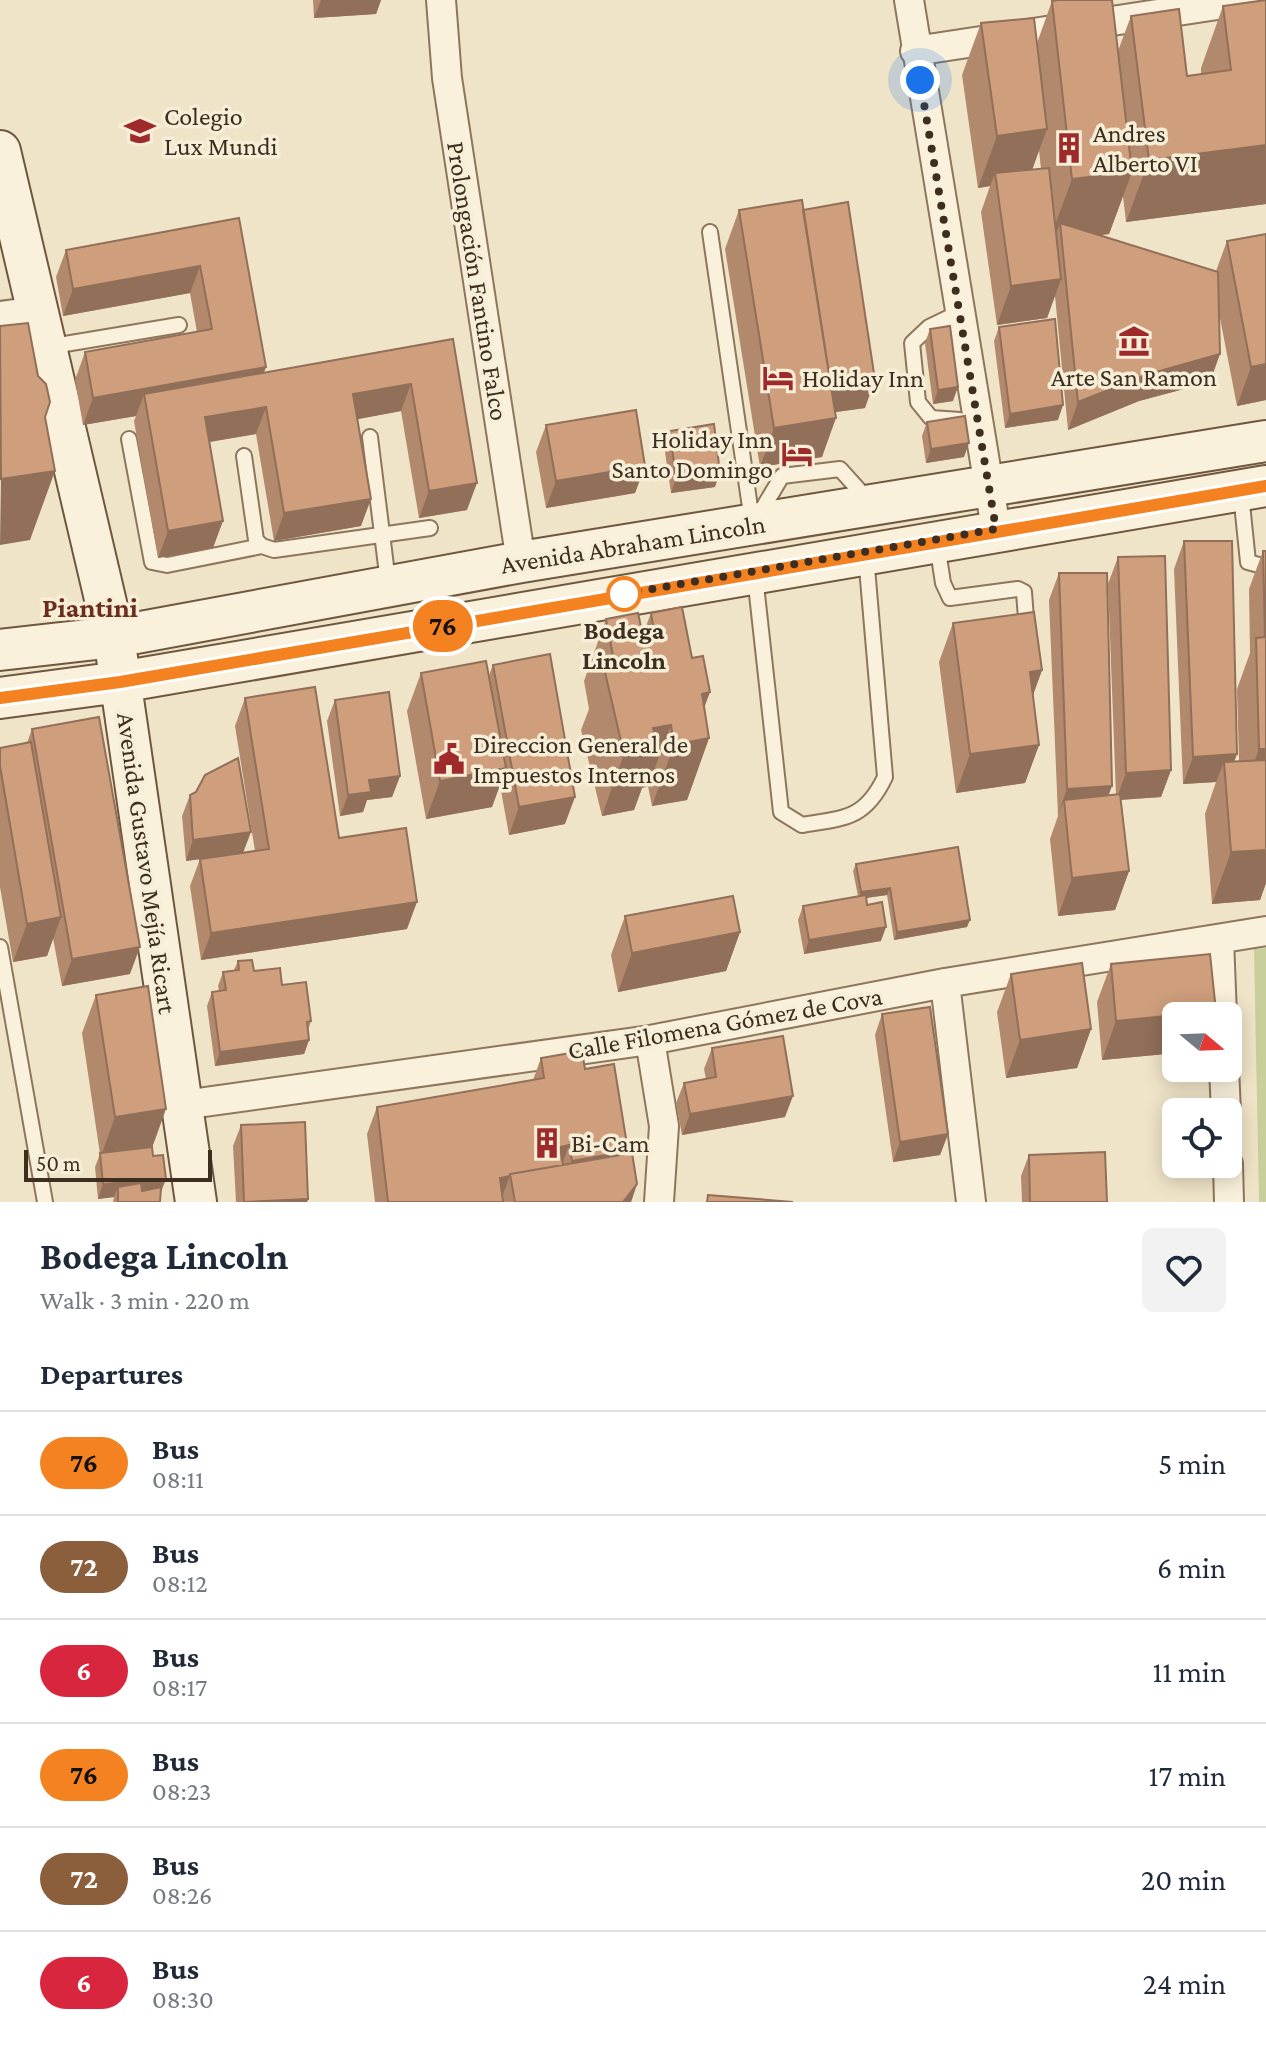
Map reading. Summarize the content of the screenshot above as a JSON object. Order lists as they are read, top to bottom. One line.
{"streets":{"main road":["Avenida Abraham Lincoln","Avenida Gustavo Mejía Ricart"],"street":["Prolongación Fantino Falco","Calle Filomena Gómez de Cova"]},"crossings":[["Prolongación Fantino Falco","Avenida Abraham Lincoln"],["Avenida Abraham Lincoln","Avenida Gustavo Mejía Ricart"],["Avenida Gustavo Mejía Ricart","Calle Filomena Gómez de Cova"]],"districts":["Piantini"],"places":{"school or university":["Colegio Lux Mundi"],"building":["Andres Alberto VI","Bi-Cam"],"museum":["Arte San Ramon"],"hotel":["Holiday Inn","Holiday Inn Santo Domingo"],"other":["Bodega Lincoln"],"public building":["Direccion General de Impuestos Internos"]},"lines":["bus line 76"],"scale_bar":"50 m","north":"right","page":{"on_map":"76","scale":"50 m","heading":[["Bodega Lincoln","Walk · 3 min · 220 m"],"Departures"],"list":[{"mark":"76","name":"Bus","note":"08:11","value":"5 min"},{"mark":"72","name":"Bus","note":"08:12","value":"6 min"},{"mark":"6","name":"Bus","note":"08:17","value":"11 min"},{"mark":"76","name":"Bus","note":"08:23","value":"17 min"},{"mark":"72","name":"Bus","note":"08:26","value":"20 min"},{"mark":"6","name":"Bus","note":"08:30","value":"24 min"}]}}
